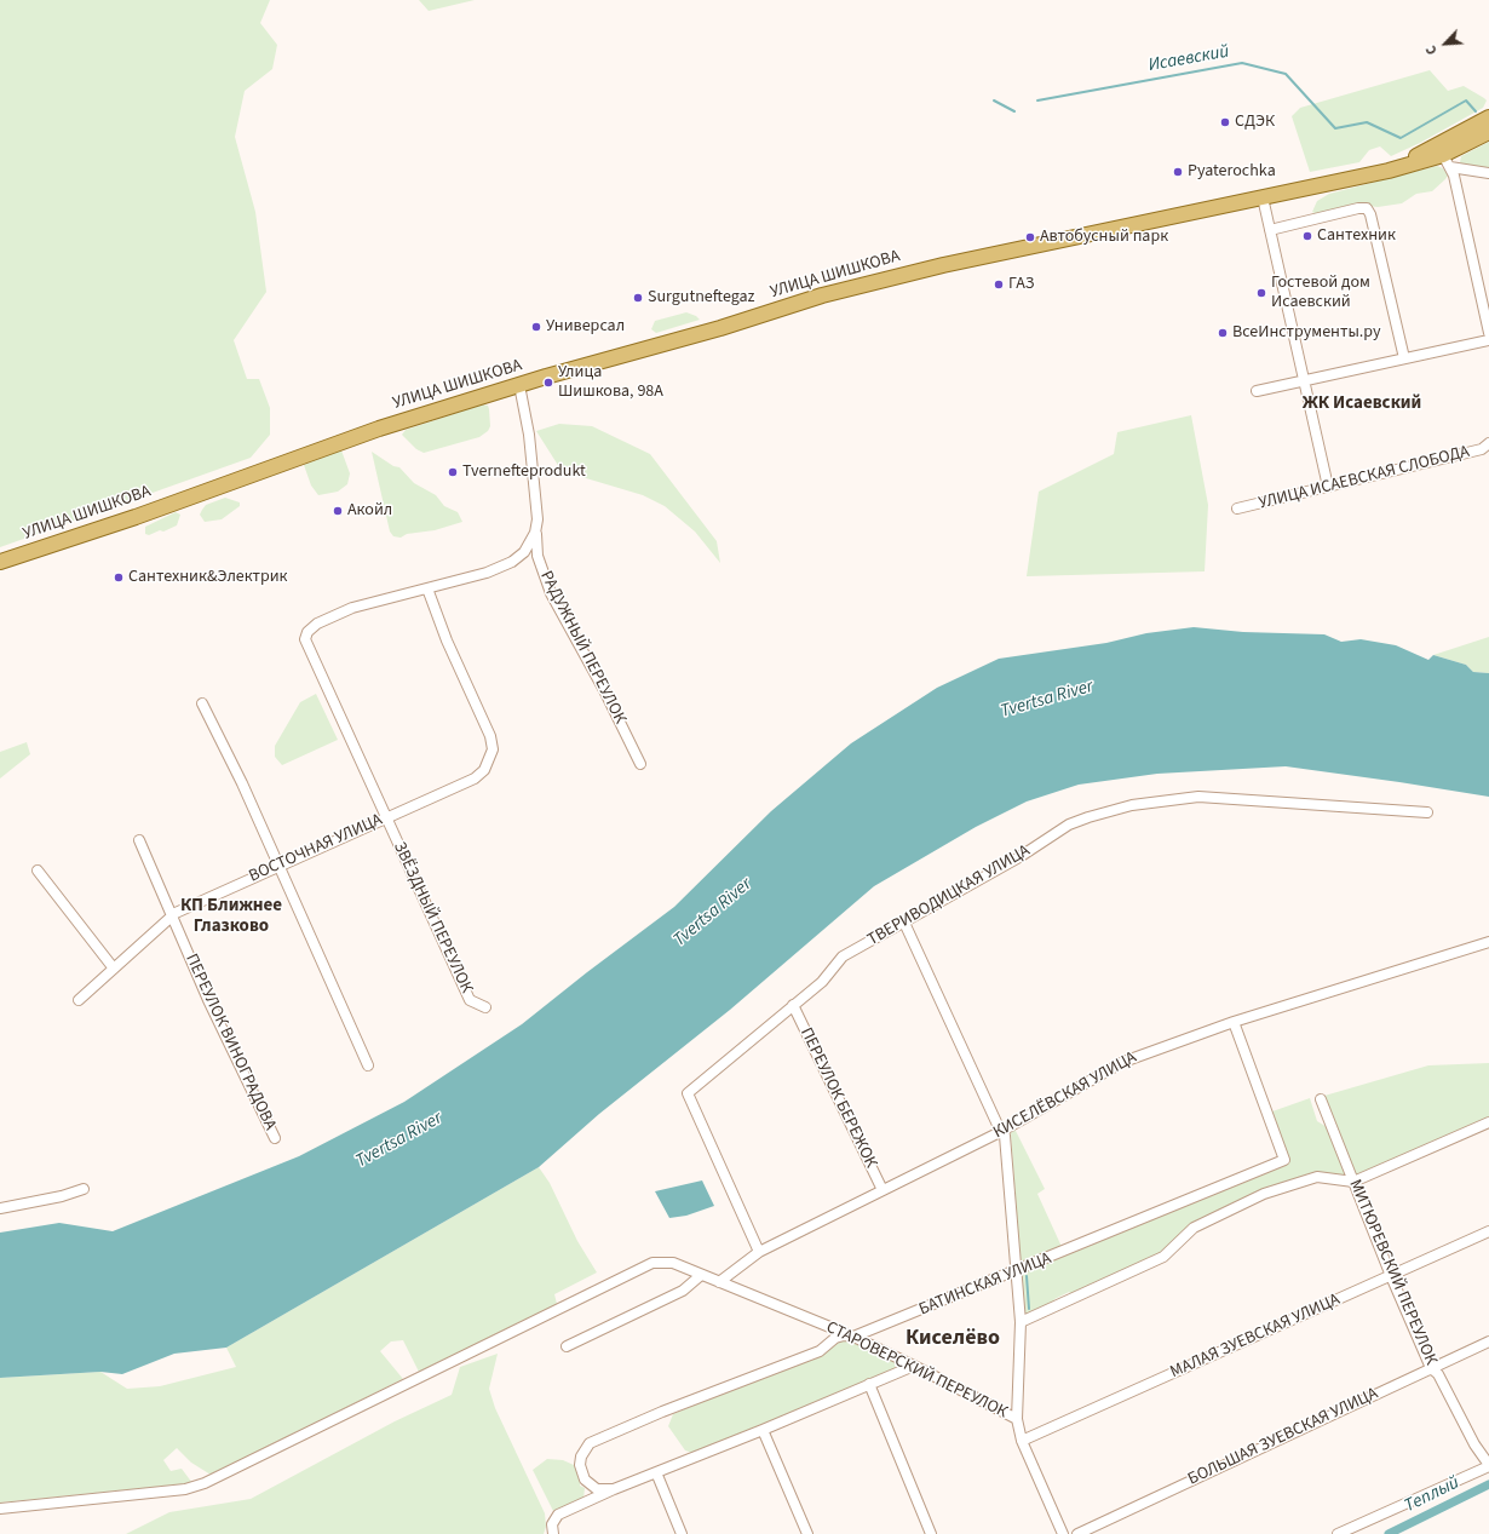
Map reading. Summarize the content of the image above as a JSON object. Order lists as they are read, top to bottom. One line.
{"streets":{"main road":["УЛИЦА ШИШКОВА"],"street":["УЛИЦА ИСАЕВСКАЯ СЛОБОДА","РАДУЖНЫЙ ПЕРЕУЛОК","ВОСТОЧНАЯ УЛИЦА","ТВЕРИВОДИЦКАЯ УЛИЦА","ЗВЁЗДНЫЙ ПЕРЕУЛОК","ПЕРЕУЛОК ВИНОГРАДОВА","КИСЕЛЁВСКАЯ УЛИЦА","ПЕРЕУЛОК БЕРЕЖОК","МИТЮРЕВСКИЙ ПЕРЕУЛОК","БАТИНСКАЯ УЛИЦА","МАЛАЯ ЗУЕВСКАЯ УЛИЦА","СТАРОВЕРСКИЙ ПЕРЕУЛОК","БОЛЬШАЯ ЗУЕВСКАЯ УЛИЦА"]},"crossings":[["УЛИЦА ШИШКОВА","РАДУЖНЫЙ ПЕРЕУЛОК"],["ВОСТОЧНАЯ УЛИЦА","ЗВЁЗДНЫЙ ПЕРЕУЛОК"],["ВОСТОЧНАЯ УЛИЦА","ПЕРЕУЛОК ВИНОГРАДОВА"],["ТВЕРИВОДИЦКАЯ УЛИЦА","КИСЕЛЁВСКАЯ УЛИЦА"],["ТВЕРИВОДИЦКАЯ УЛИЦА","ПЕРЕУЛОК БЕРЕЖОК"],["КИСЕЛЁВСКАЯ УЛИЦА","ПЕРЕУЛОК БЕРЕЖОК"],["КИСЕЛЁВСКАЯ УЛИЦА","БАТИНСКАЯ УЛИЦА"],["КИСЕЛЁВСКАЯ УЛИЦА","СТАРОВЕРСКИЙ ПЕРЕУЛОК"],["МИТЮРЕВСКИЙ ПЕРЕУЛОК","МАЛАЯ ЗУЕВСКАЯ УЛИЦА"],["МИТЮРЕВСКИЙ ПЕРЕУЛОК","БОЛЬШАЯ ЗУЕВСКАЯ УЛИЦА"],["БАТИНСКАЯ УЛИЦА","СТАРОВЕРСКИЙ ПЕРЕУЛОК"],["МАЛАЯ ЗУЕВСКАЯ УЛИЦА","СТАРОВЕРСКИЙ ПЕРЕУЛОК"]],"districts":["ЖК Исаевский","КП Ближнее Глазково","Киселёво"],"water":["Исаевский","Tvertsa River","Теплый"],"places":["СДЭК","Pyaterochka","Сантехник","Автобусный парк","ГАЗ","Гостевой дом Исаевский","Surgutneftegaz","Универсал","ВсеИнструменты.ру","Улица Шишкова, 98А","Tvernefteprodukt","Акойл","Сантехник&Электрик"],"north":"bottom left"}
